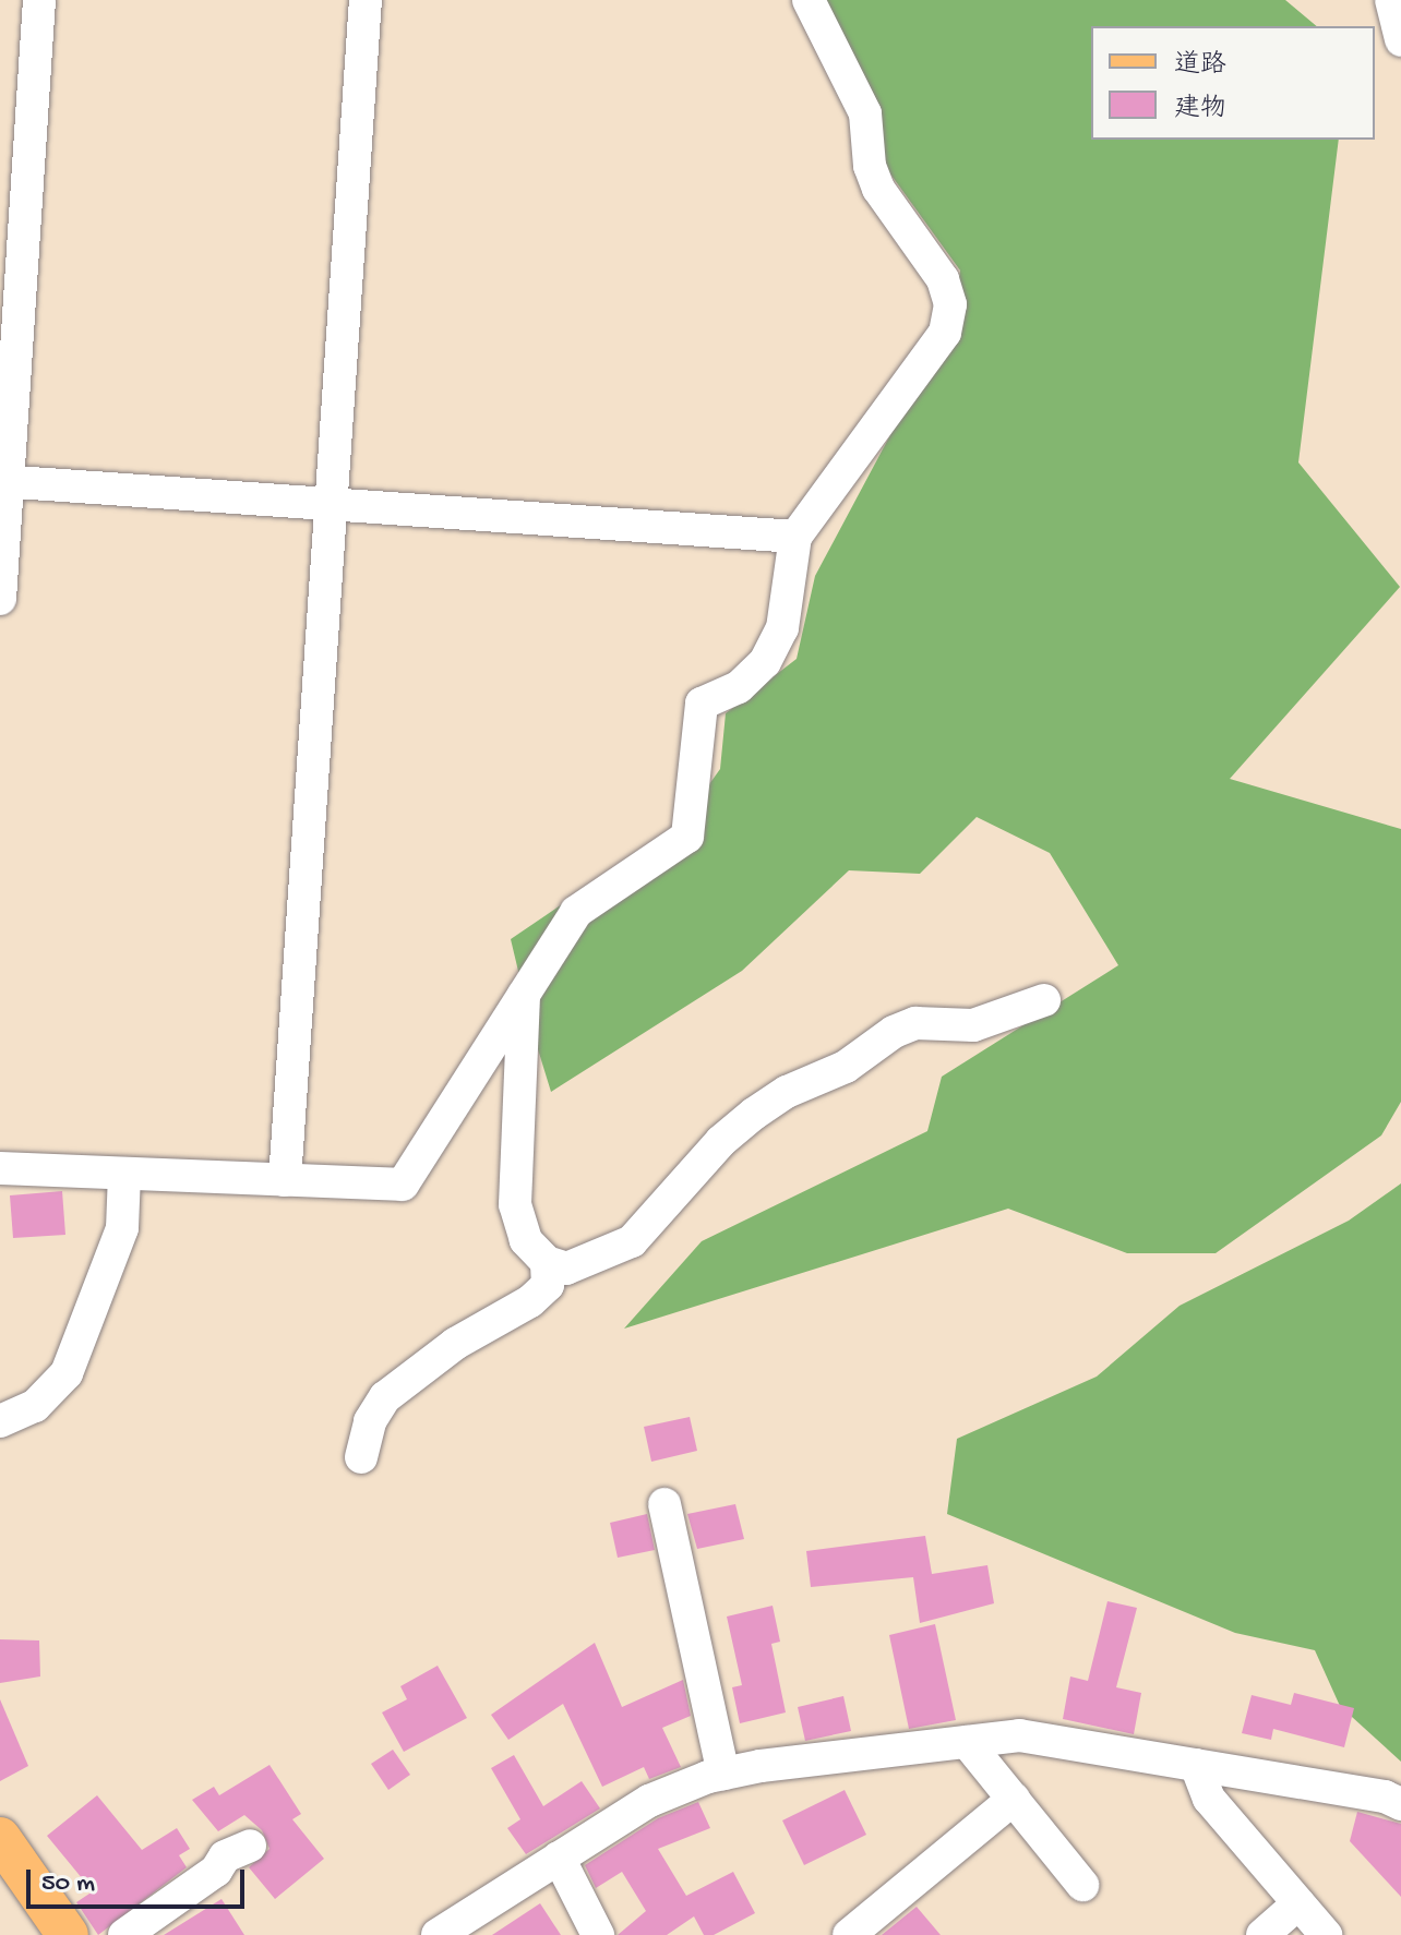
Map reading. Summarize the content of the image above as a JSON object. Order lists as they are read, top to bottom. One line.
{"legend":["道路","建物"],"scale_bar":"50 m"}
